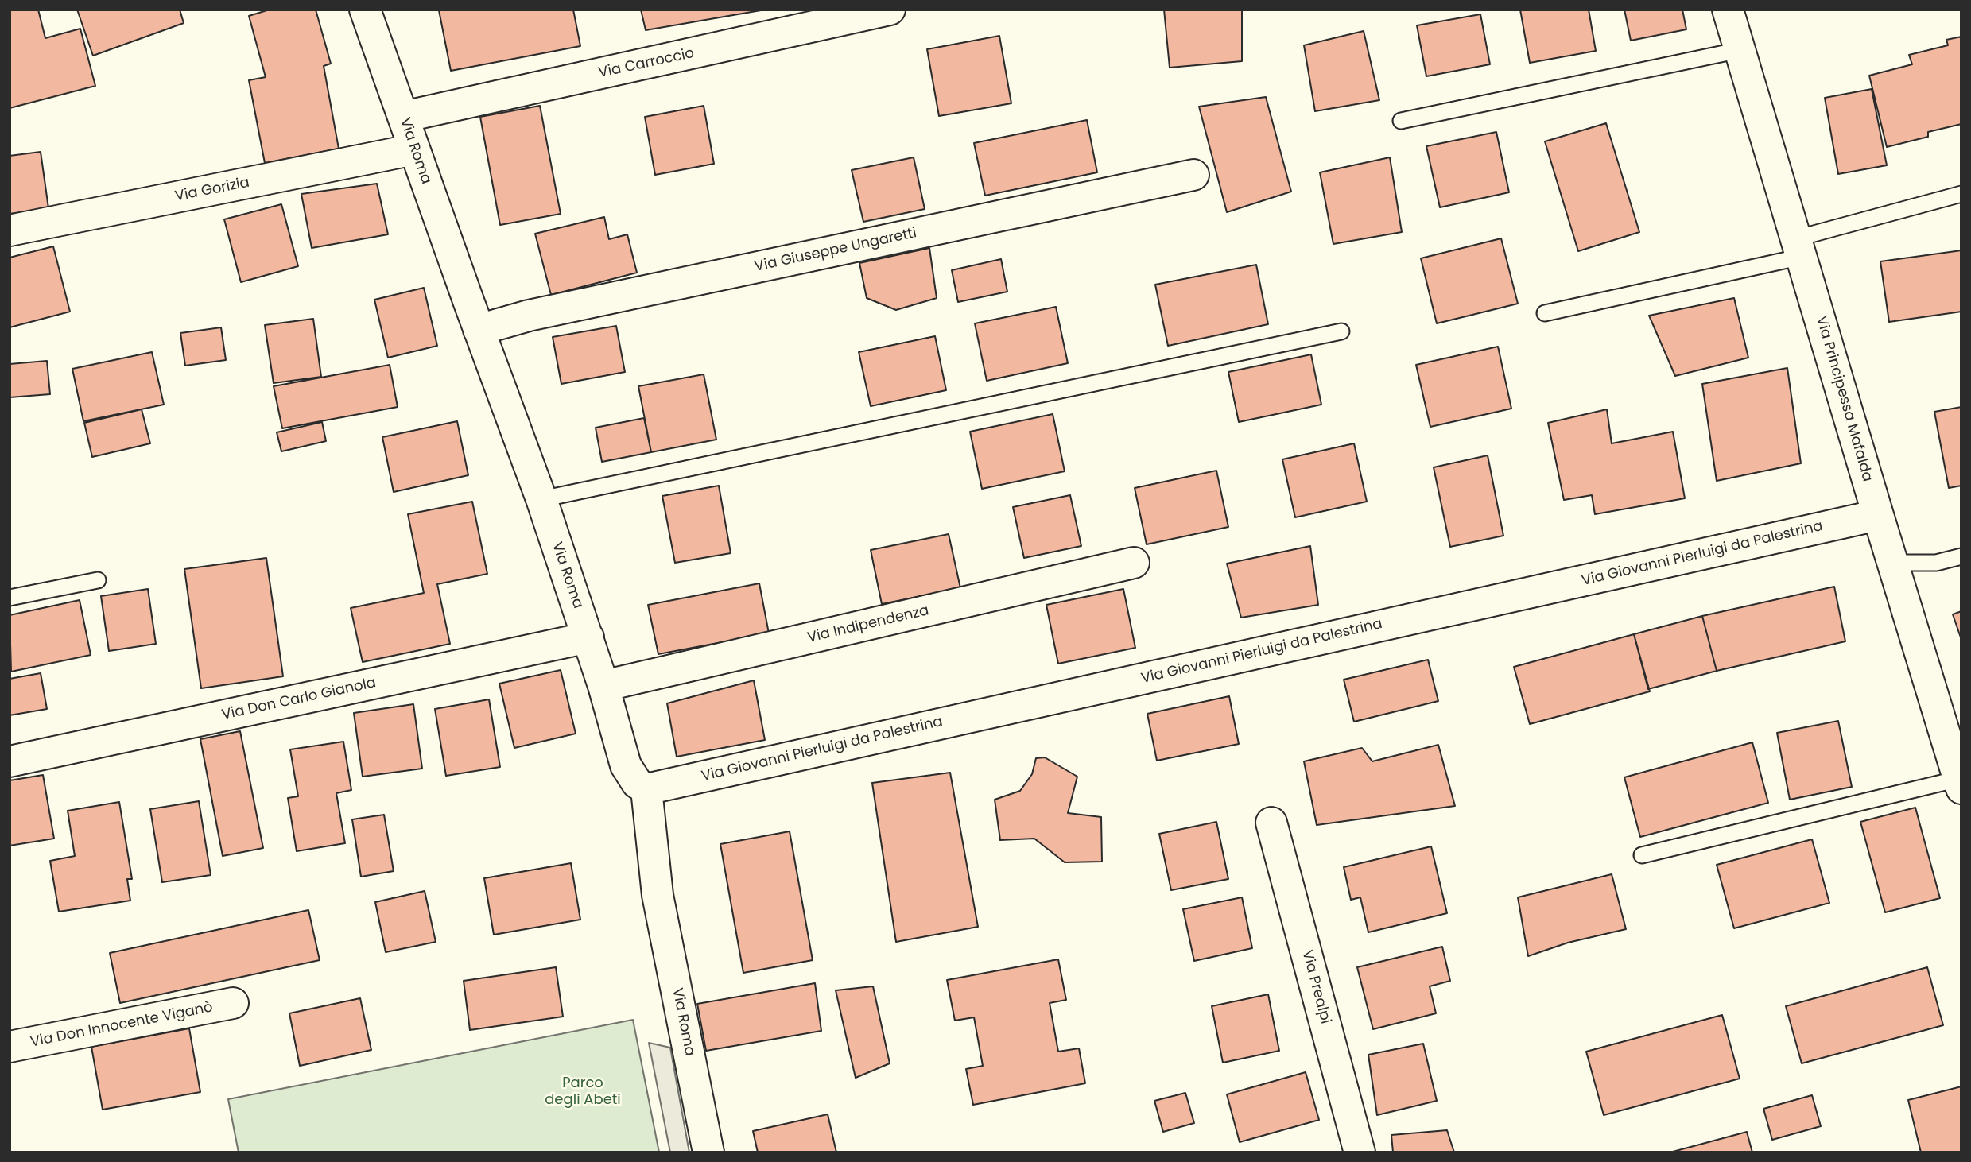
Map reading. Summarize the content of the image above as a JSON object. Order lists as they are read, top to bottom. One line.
{"streets":{"street":["Via Carroccio","Via Roma","Via Gorizia","Via Giuseppe Ungaretti","Via Principessa Mafalda","Via Giovanni Pierluigi da Palestrina","Via Indipendenza","Via Don Carlo Gianola","Via Prealpi","Via Don Innocente Viganò"]},"crossings":[["Via Carroccio","Via Roma"],["Via Roma","Via Gorizia"],["Via Roma","Via Giuseppe Ungaretti"],["Via Roma","Via Giovanni Pierluigi da Palestrina"],["Via Roma","Via Indipendenza"],["Via Roma","Via Don Carlo Gianola"],["Via Principessa Mafalda","Via Giovanni Pierluigi da Palestrina"]],"parks":["Parco degli Abeti"]}
